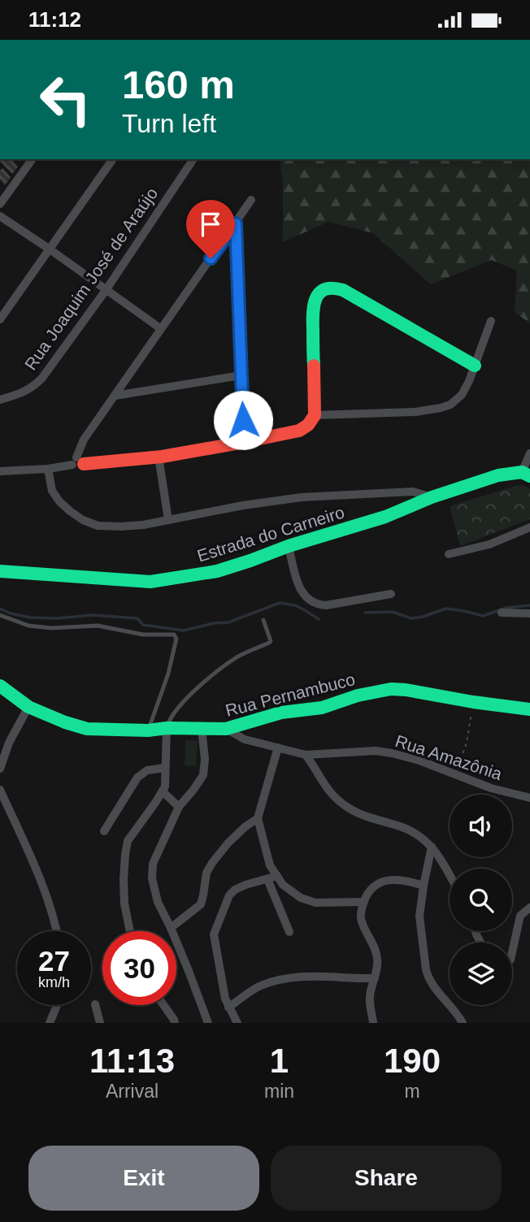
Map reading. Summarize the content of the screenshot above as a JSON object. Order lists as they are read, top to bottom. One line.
{"streets":{"street":["Rua Joaquim José de Araújo","Estrada do Carneiro","Rua Pernambuco","Rua Amazônia"]},"crossings":[["Rua Pernambuco","Rua Amazônia"]],"page":{"status":"11:12","turn":["160 m","Turn left"],"speed":"27 km/h","limit":"30","eta":["11:13","Arrival","1","min","190","m"],"buttons":["Exit","Share"]}}
